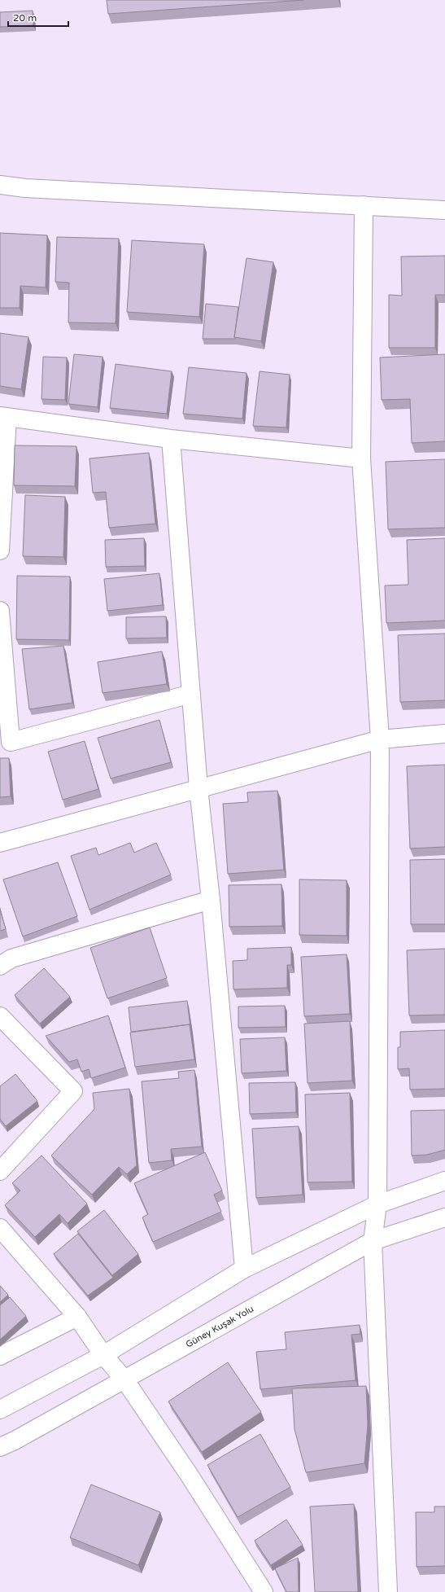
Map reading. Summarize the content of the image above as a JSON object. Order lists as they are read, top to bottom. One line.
{"streets":{"street":["Güney Kuşak Yolu"]},"scale_bar":"20 m"}
